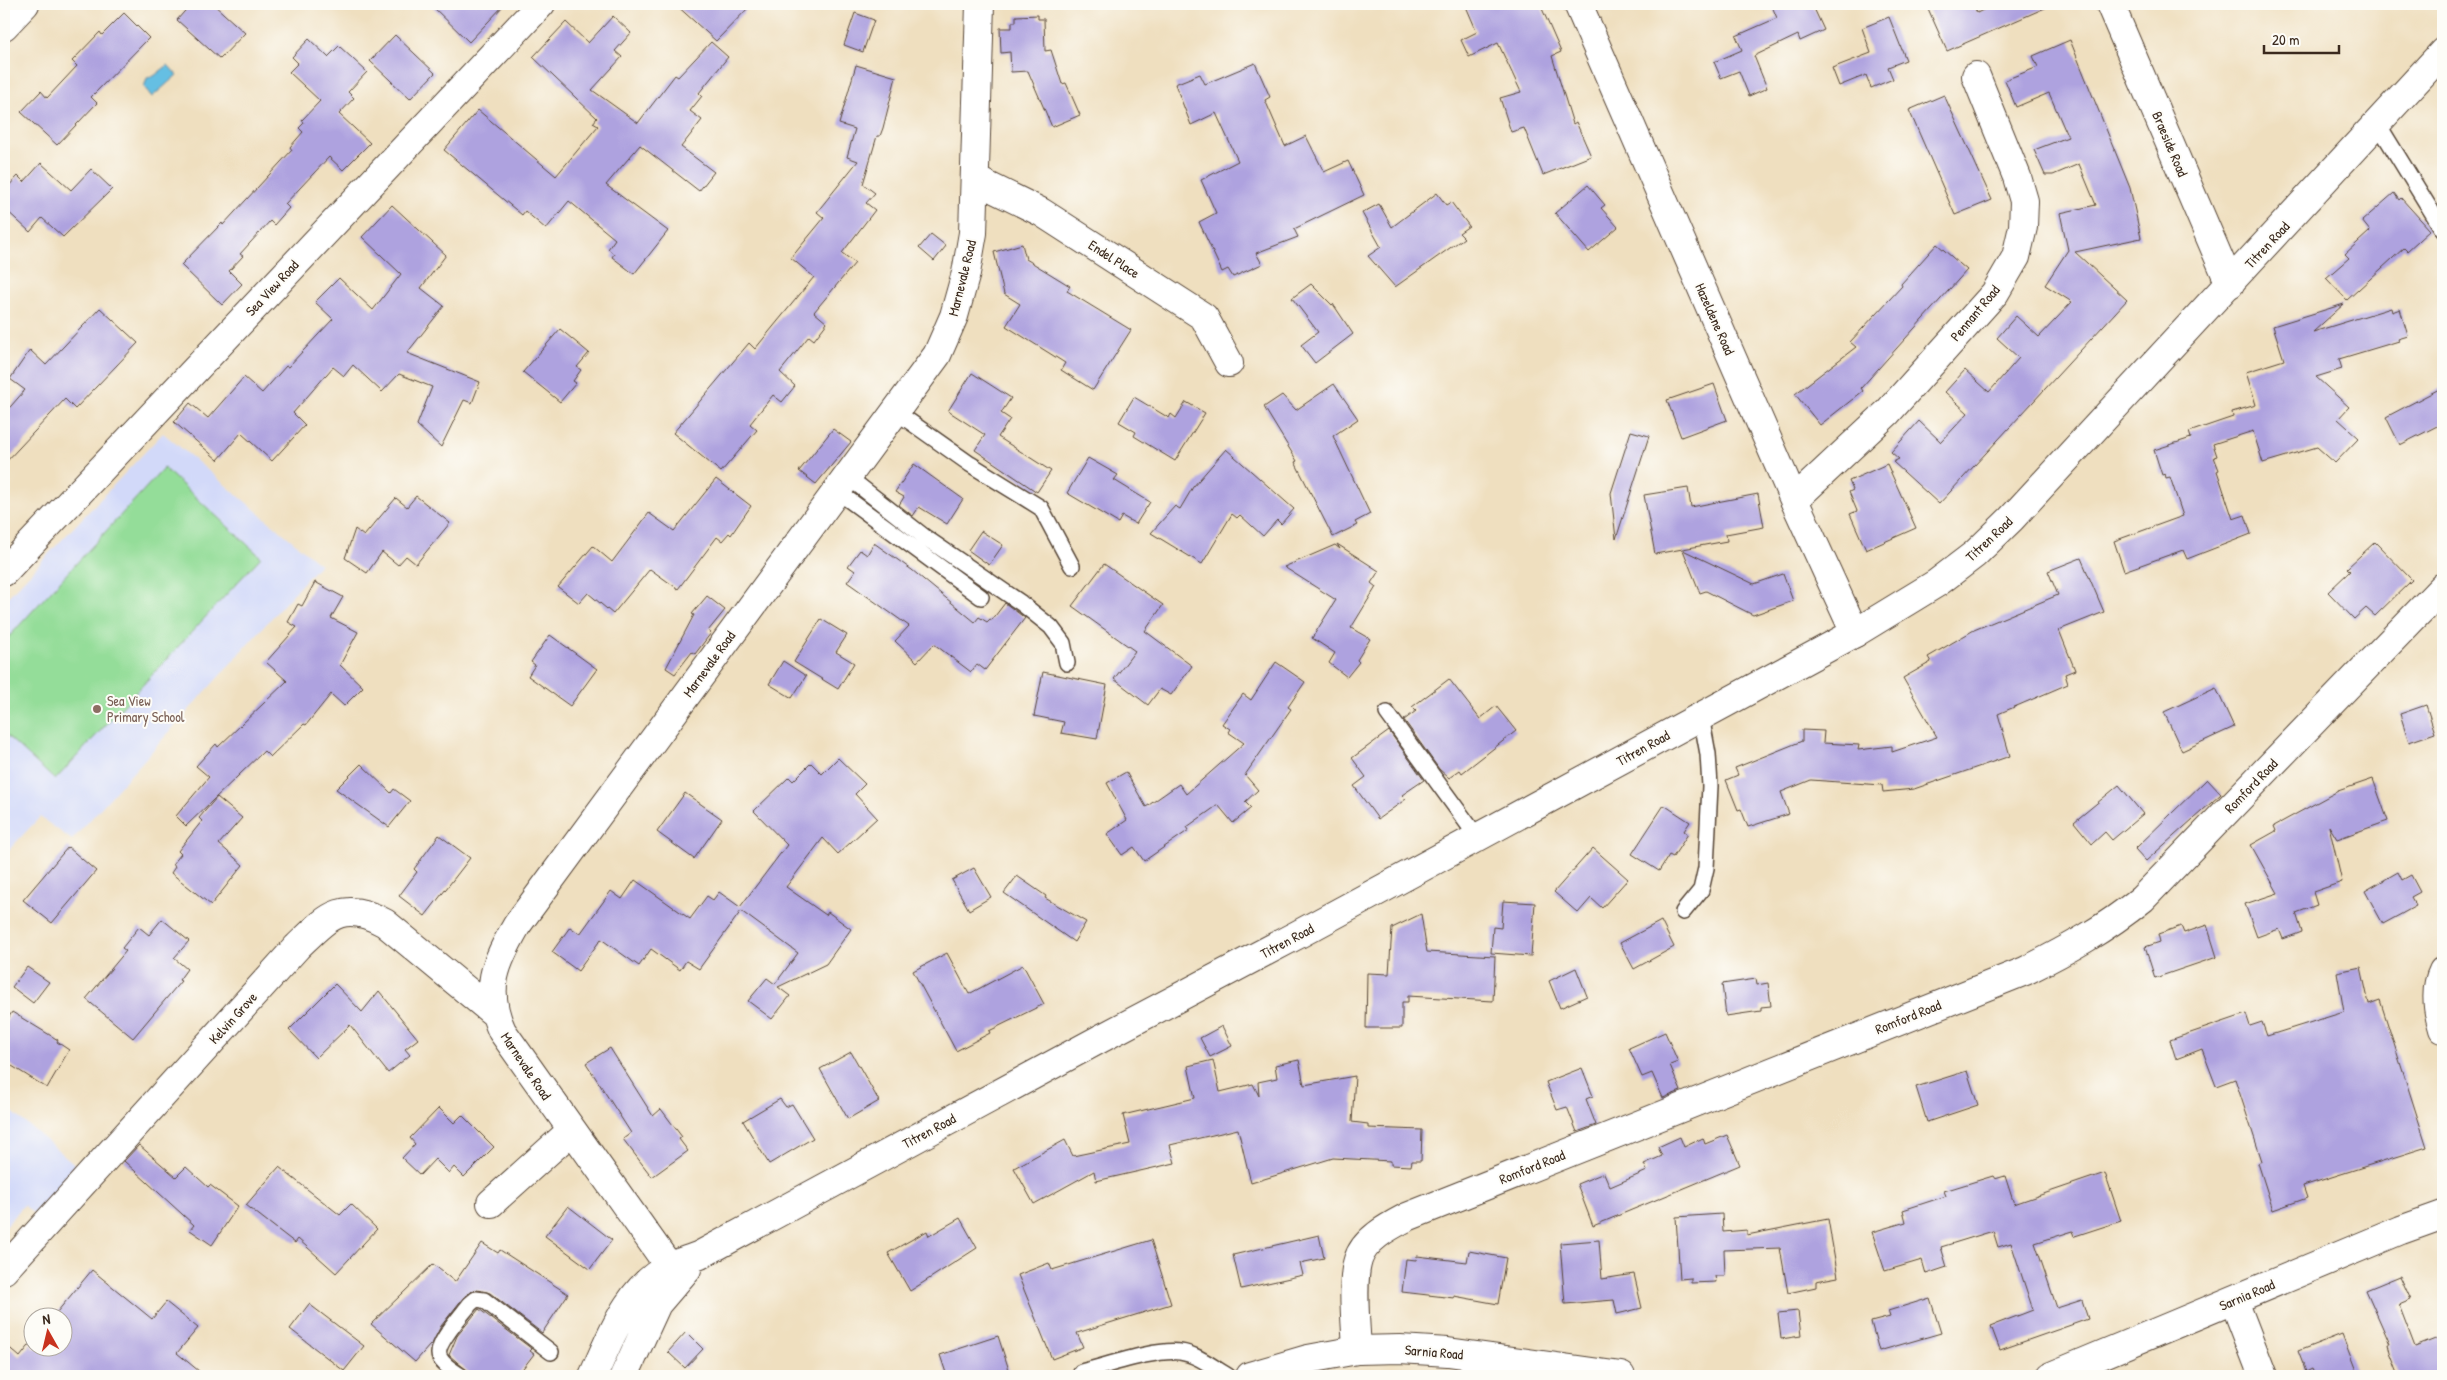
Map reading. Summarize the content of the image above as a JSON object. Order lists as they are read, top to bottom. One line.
{"streets":{"street":["Braeside Road","Titren Road","Endel Place","Marnevale Road","Sea View Road","Pennant Road","Hazeldene Road","Romford Road","Kelvin Grove","Sarnia Road"]},"crossings":[["Braeside Road","Titren Road"],["Titren Road","Marnevale Road"],["Titren Road","Hazeldene Road"],["Endel Place","Marnevale Road"],["Marnevale Road","Kelvin Grove"],["Pennant Road","Hazeldene Road"],["Romford Road","Sarnia Road"]],"places":["Sea View Primary School"],"scale_bar":"20 m","north":"top"}
